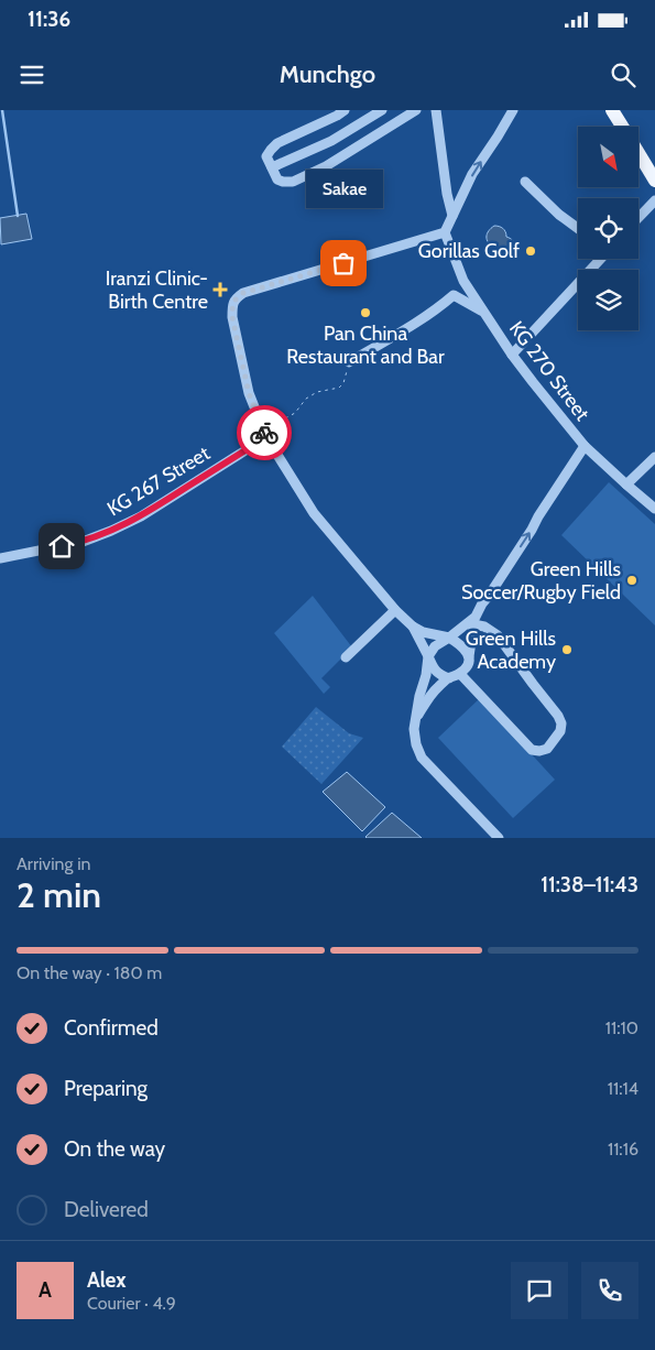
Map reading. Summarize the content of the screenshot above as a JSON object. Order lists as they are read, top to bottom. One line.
{"streets":{"street":["KG 270 Street","KG 267 Street"]},"places":{"other":["Gorillas Golf","Sakae","Pan China Restaurant and Bar","Green Hills Soccer/Rugby Field","Green Hills Academy"],"health":["Iranzi Clinic- Birth Centre"]},"north":"bottom right","page":{"status":"11:36","header":"Munchgo","bubble":"Sakae","heading":["2 min","Arriving in","11:38–11:43"],"panel":["Alex","Courier · 4.9"],"bar":"On the way · 180 m","list":[["Confirmed","11:10"],["Preparing","11:14"],["On the way","11:16"],"Delivered"],"round":"A"}}
